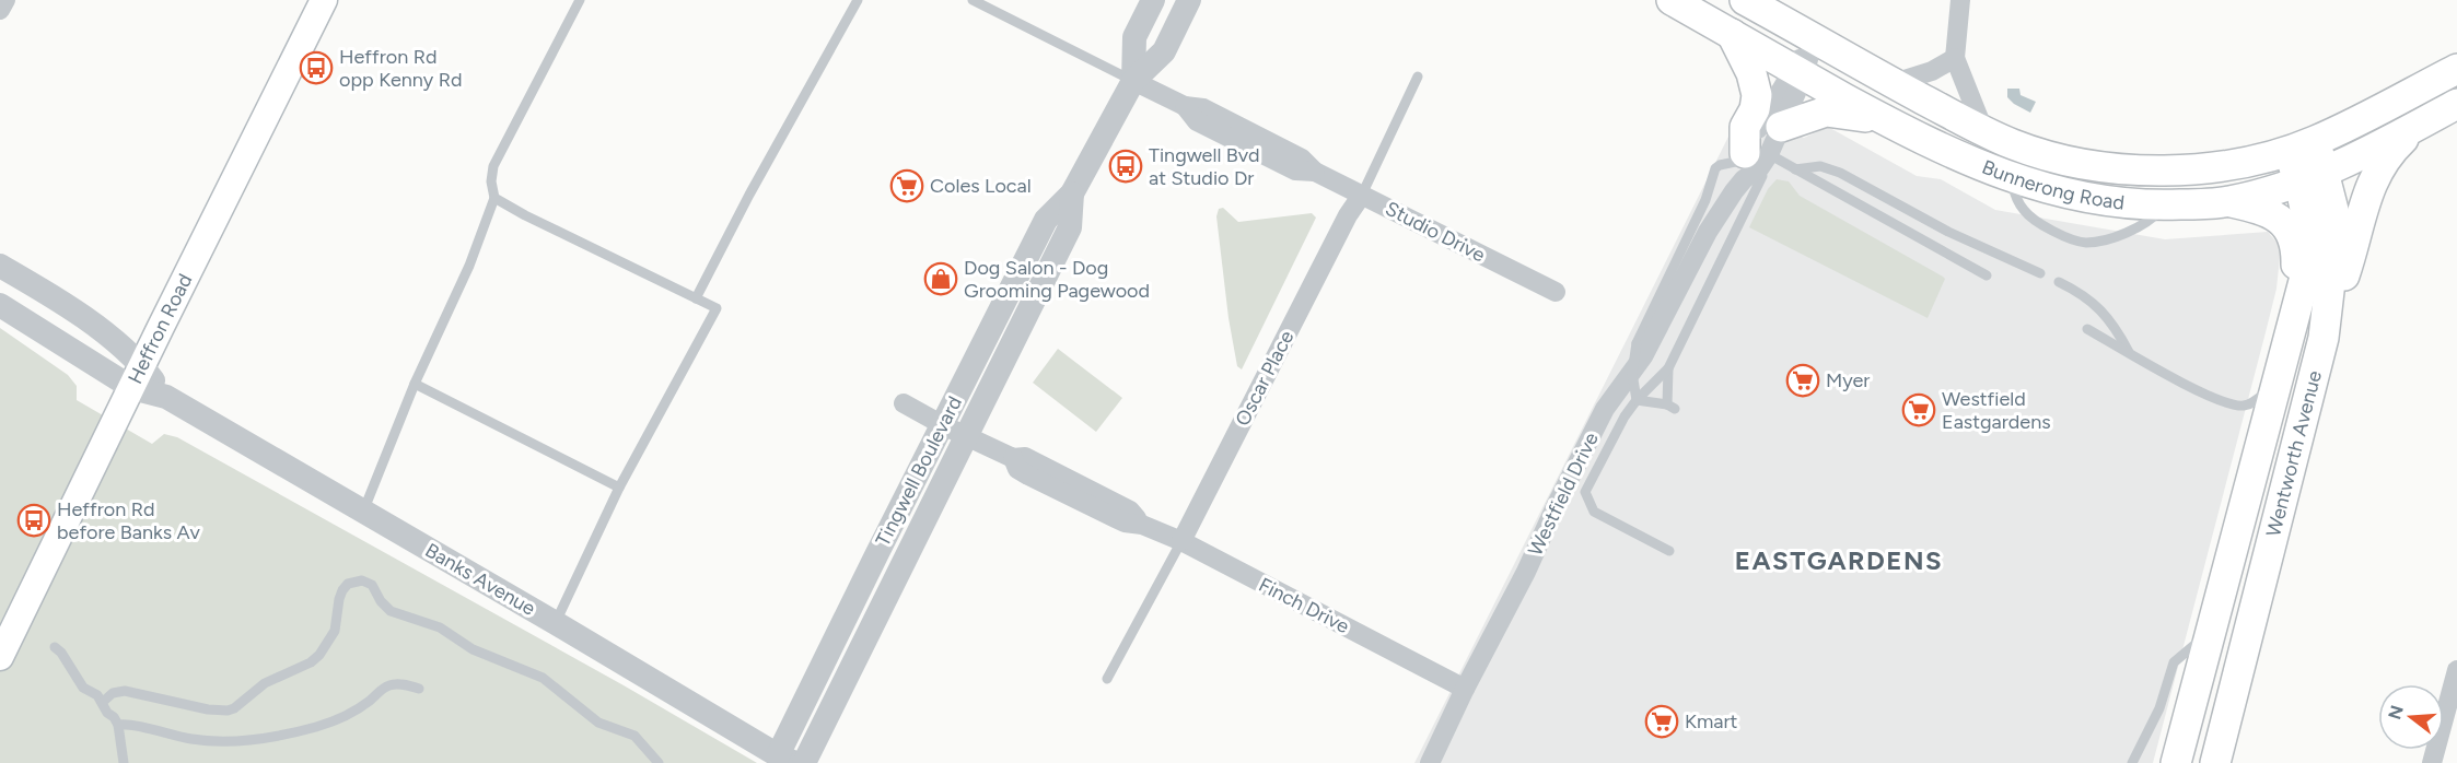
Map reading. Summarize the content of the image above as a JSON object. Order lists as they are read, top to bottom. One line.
{"streets":{"main road":["Bunnerong Road","Heffron Road","Wentworth Avenue"],"street":["Studio Drive","Oscar Place","Tingwell Boulevard","Westfield Drive","Banks Avenue","Finch Drive"]},"crossings":[["Bunnerong Road","Wentworth Avenue"],["Bunnerong Road","Westfield Drive"],["Studio Drive","Oscar Place"],["Studio Drive","Tingwell Boulevard"],["Heffron Road","Banks Avenue"],["Oscar Place","Finch Drive"],["Tingwell Boulevard","Banks Avenue"],["Tingwell Boulevard","Finch Drive"],["Westfield Drive","Finch Drive"]],"districts":["EASTGARDENS"],"places":{"bus stop":["Heffron Rd opp Kenny Rd","Tingwell Bvd at Studio Dr","Heffron Rd before Banks Av"],"supermarket":["Coles Local","Myer","Westfield Eastgardens","Kmart"],"shop":["Dog Salon - Dog Grooming Pagewood"]},"north":"left"}
